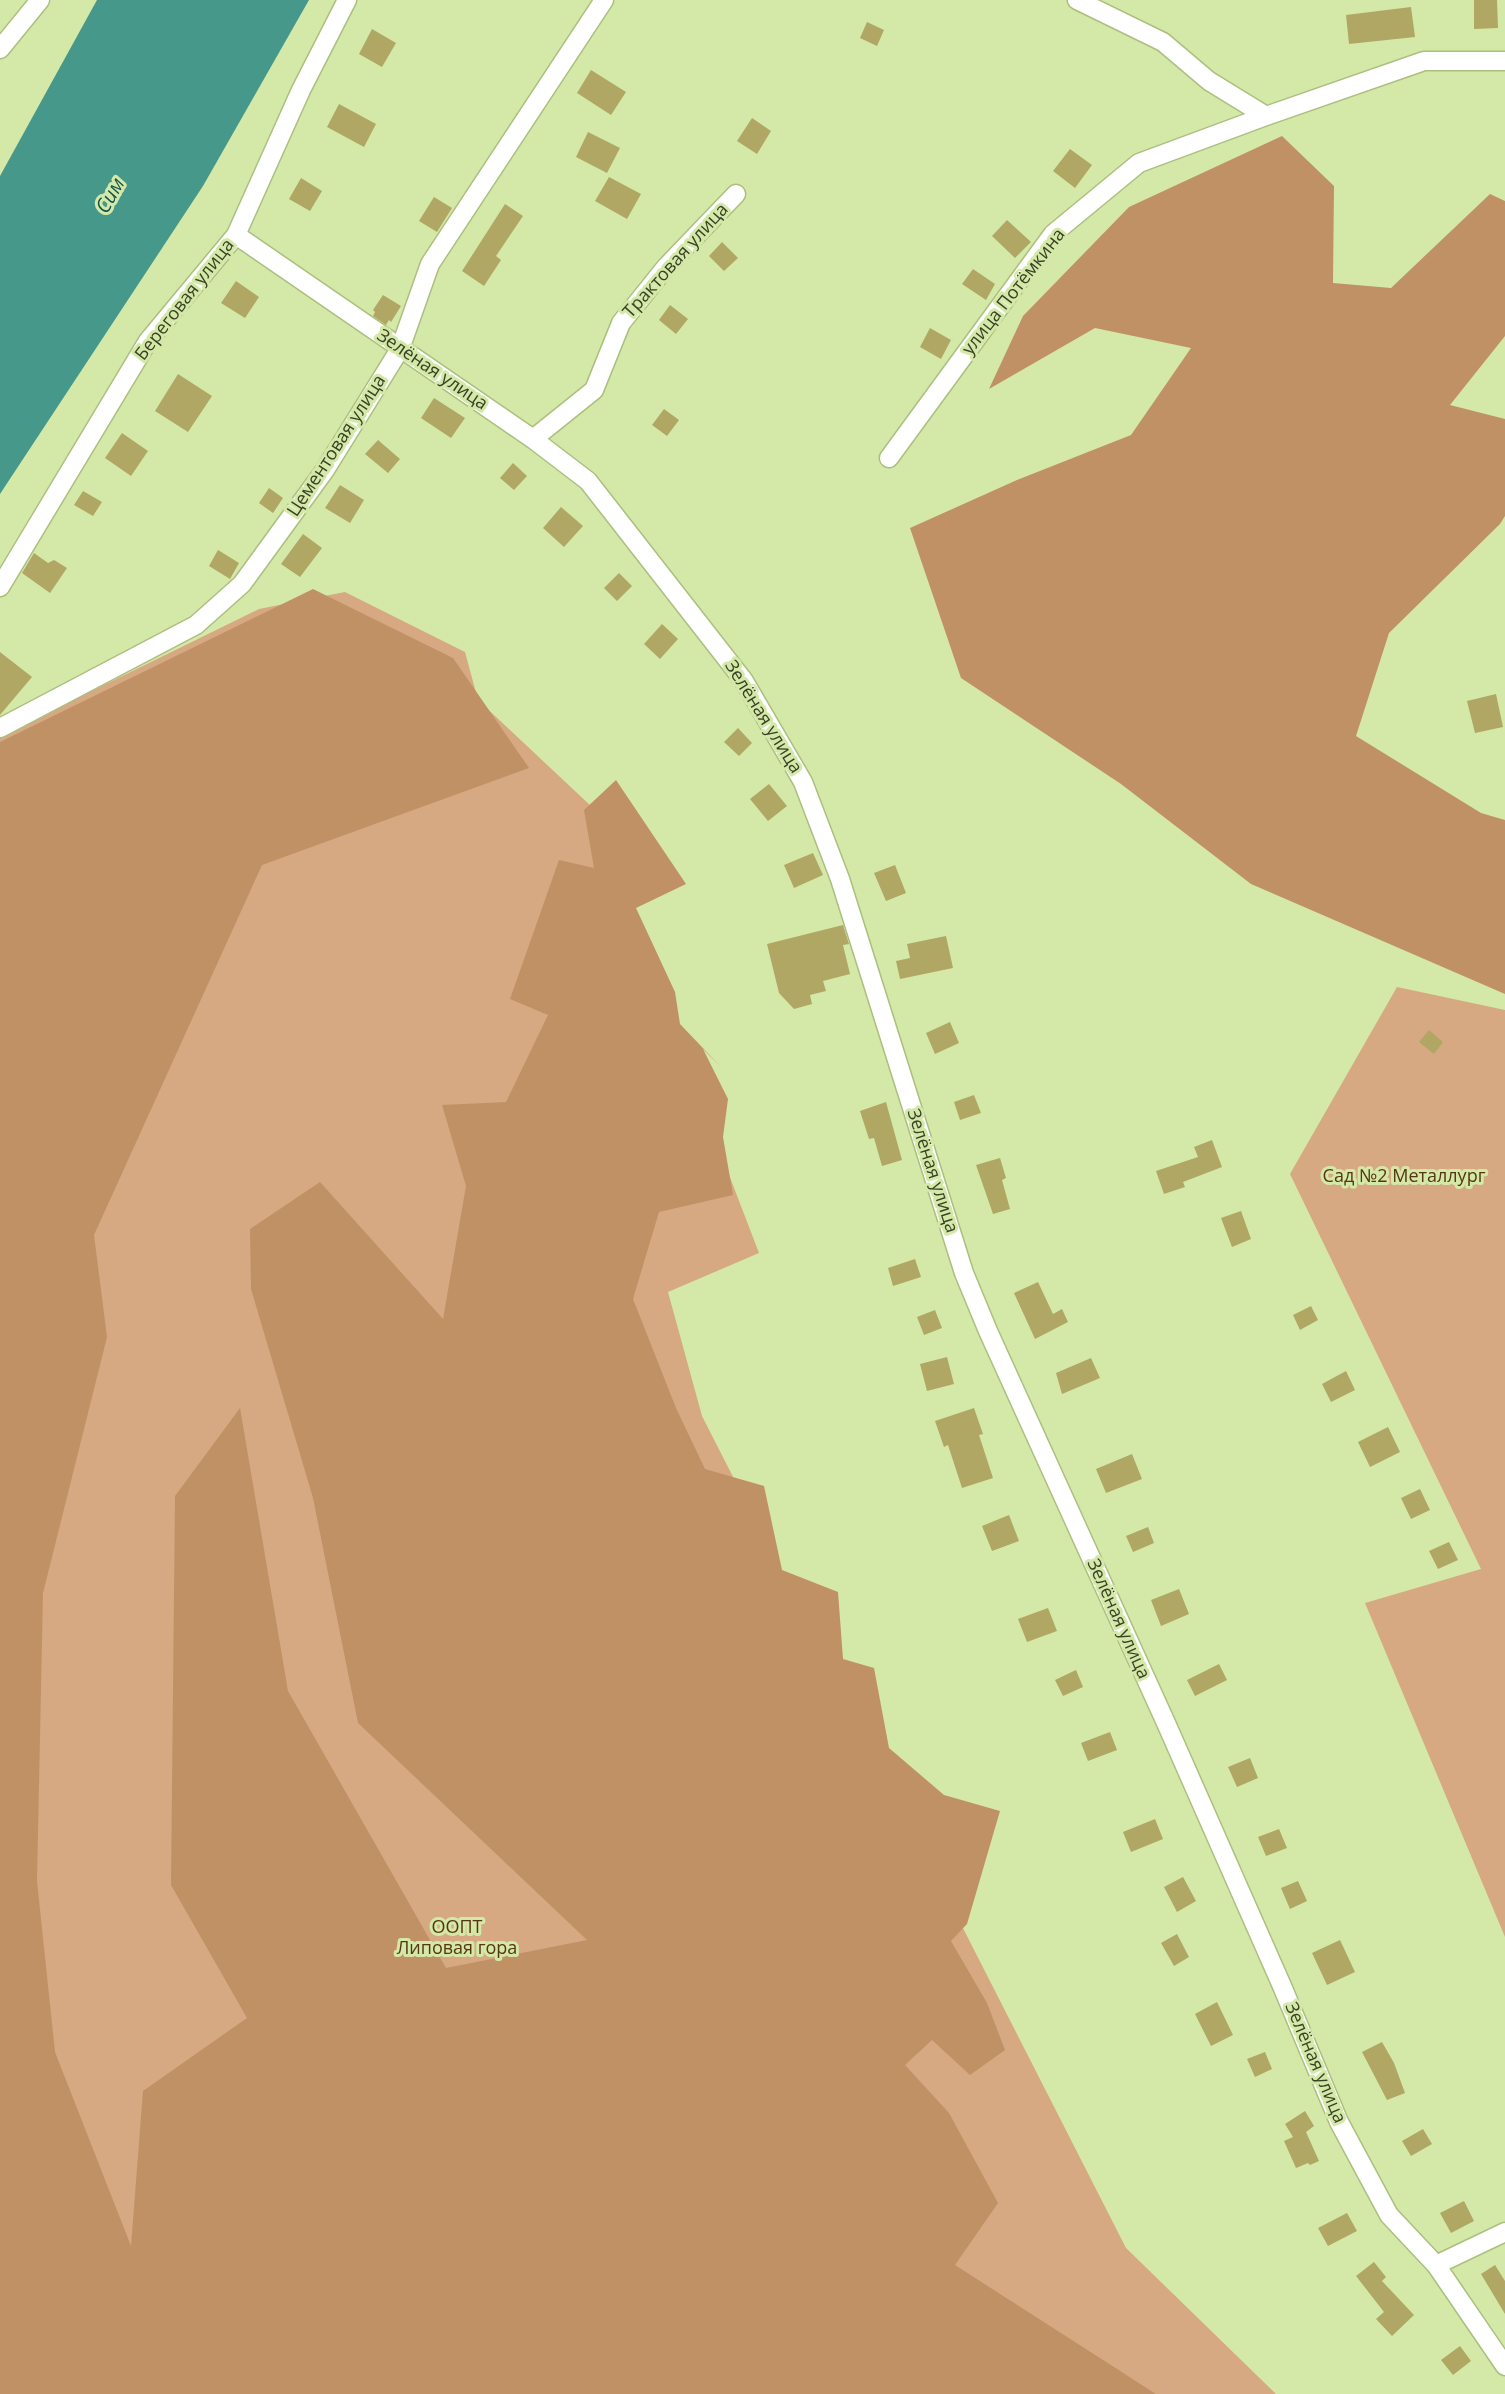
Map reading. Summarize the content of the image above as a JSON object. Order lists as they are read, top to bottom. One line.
{"streets":{"street":["Трактовая улица","улица Потёмкина","Береговая улица","Зелёная улица","Цементовая улица"]},"crossings":[["Трактовая улица","Зелёная улица"],["Береговая улица","Зелёная улица"],["Зелёная улица","Цементовая улица"]],"water":["Сим"],"parks":["Сад №2 Металлург","ООПТ Липовая гора"]}
